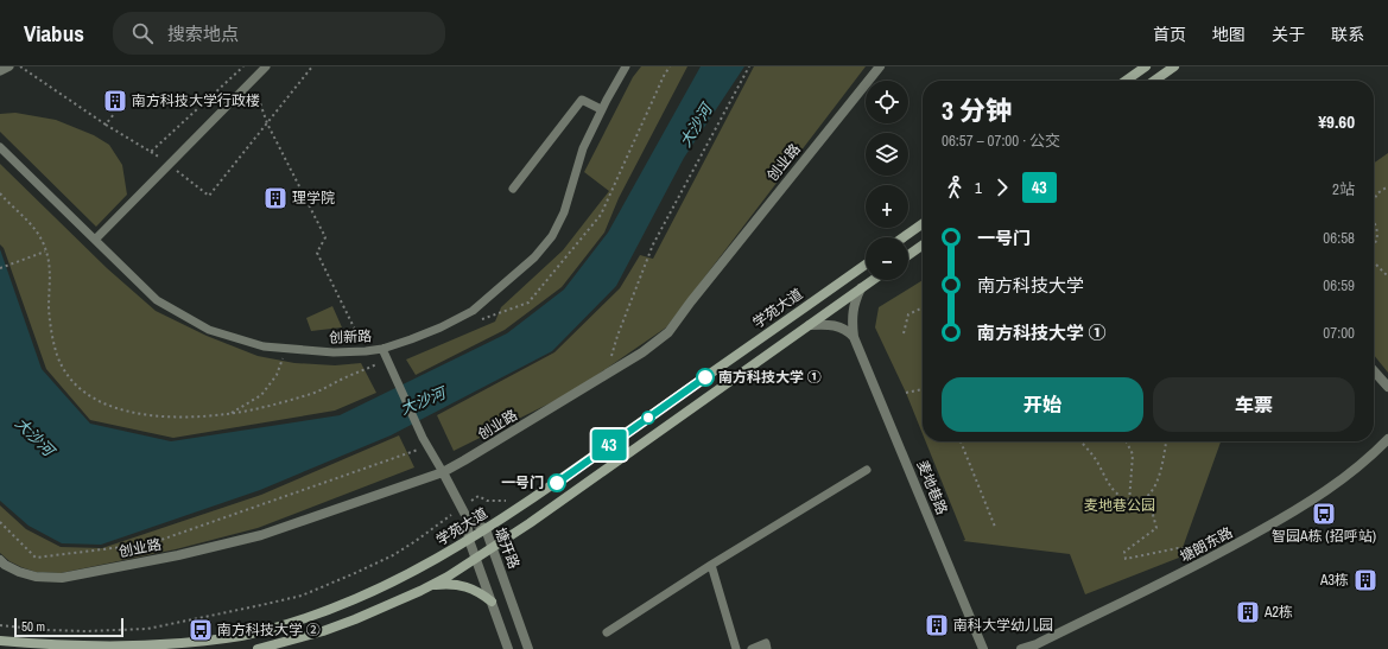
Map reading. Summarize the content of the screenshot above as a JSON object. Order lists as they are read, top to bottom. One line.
{"streets":{"main road":["学苑大道"],"street":["创业路","麦地巷路","塘朗东路","塘开路"],"lane":["创新路"]},"crossings":[["学苑大道","塘开路"]],"water":["大沙河"],"parks":["麦地巷公园"],"places":{"building":["南方科技大学行政楼","理学院","A3栋","A2栋","南科大学幼儿园"],"other":["南方科技大学 ①","一号门"],"bus stop":["智园A栋 (招呼站)","南方科技大学 ②"]},"lines":["bus line 43"],"scale_bar":"50 m","page":{"header":"Viabus","search":"搜索地点","nav":["首页","地图","关于","联系"],"on_map":"43","map_buttons":["+","−"],"heading":["3 分钟","06:57 – 07:00 · 公交","¥9.60"],"legs":["1","43","2站"],"list":[{"name":"一号门","value":"06:58"},{"name":"南方科技大学","value":"06:59"},{"name":"南方科技大学 ①","value":"07:00"}],"buttons":["开始","车票"],"scale":"50 m"}}
